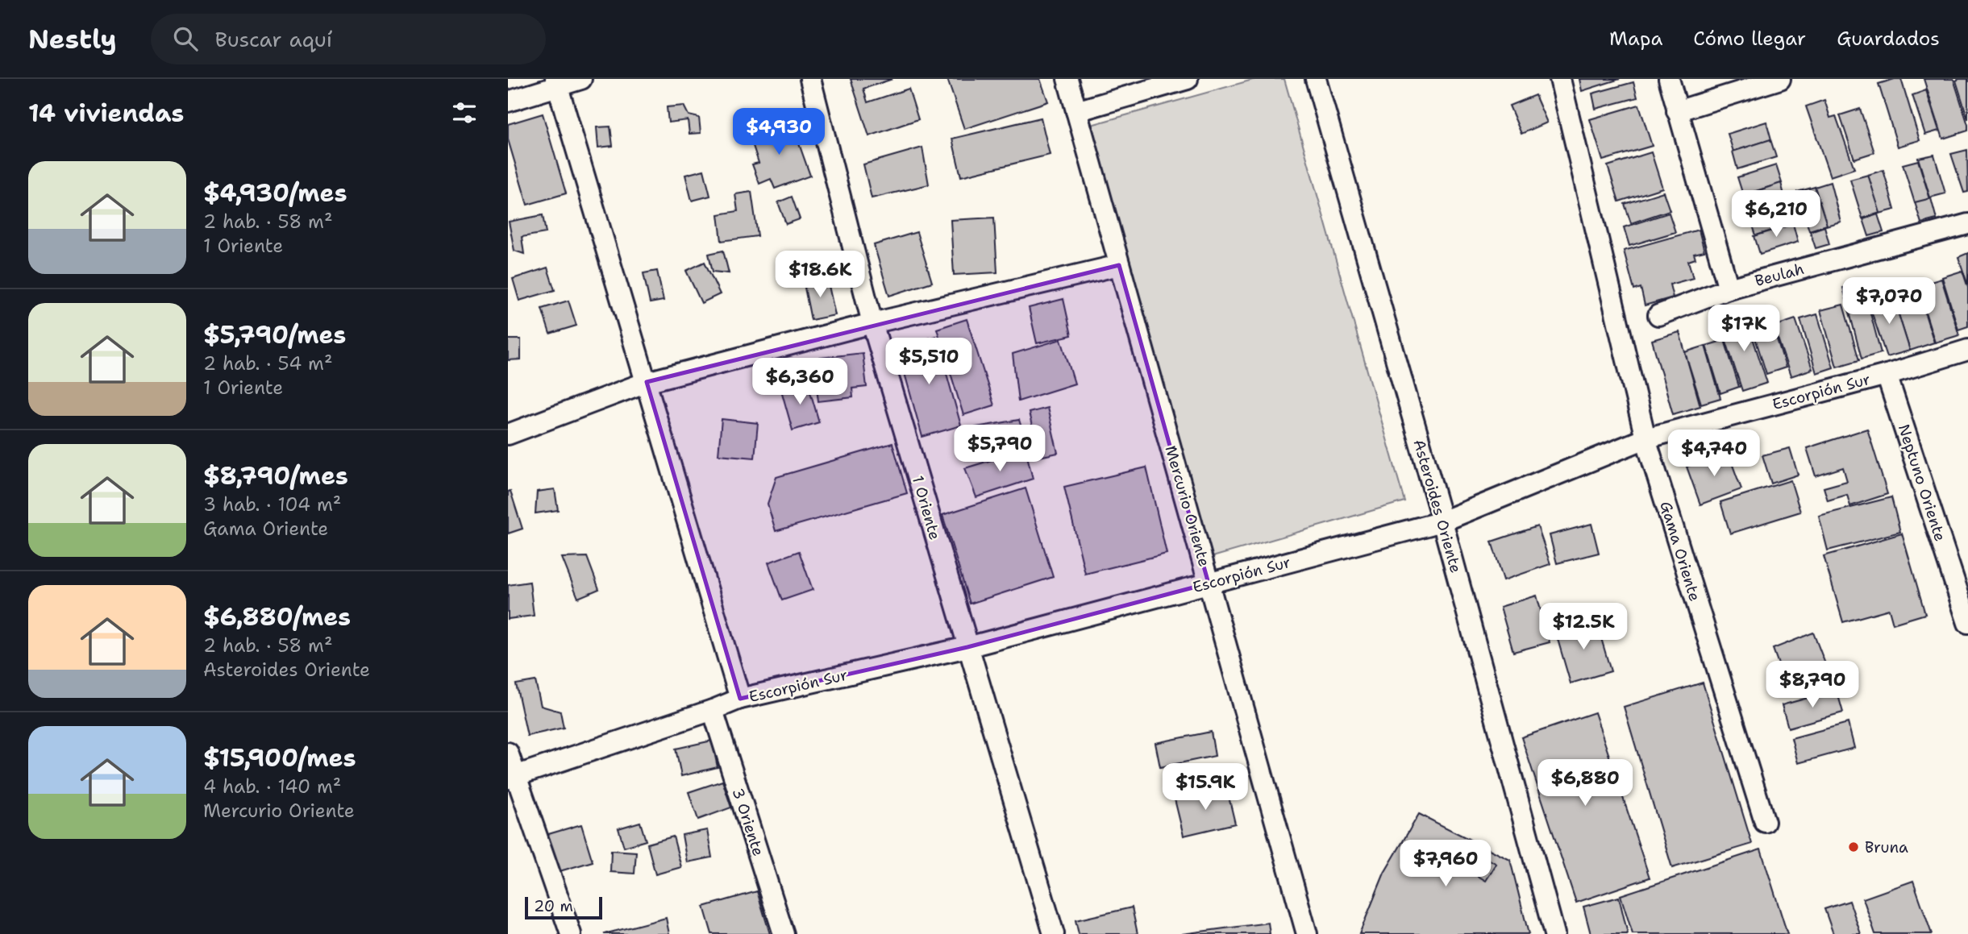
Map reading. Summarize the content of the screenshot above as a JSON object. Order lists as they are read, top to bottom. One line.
{"streets":{"street":["Beulah","Escorpión Sur","Neptuno Oriente","Mercurio Oriente","Asteroides Oriente","1 Oriente","Gama Oriente","3 Oriente"]},"crossings":[["Escorpión Sur","Neptuno Oriente"],["Escorpión Sur","Mercurio Oriente"],["Escorpión Sur","Asteroides Oriente"],["Escorpión Sur","1 Oriente"],["Escorpión Sur","Gama Oriente"],["Escorpión Sur","3 Oriente"]],"places":["Bruna"],"scale_bar":"20 m","page":{"header":"Nestly","search":"Buscar aquí","nav":["Mapa","Cómo llegar","Guardados"],"heading":"14 viviendas","price":["$4,930","$6,210","$18.6K","$7,070","$17K","$5,510","$6,360","$5,790","$4,740","$12.5K","$8,790","$6,880","$15.9K","$7,960"],"list":[{"name":"$4,930/mes","note":"2 hab. · 58 m² · 1 Oriente"},{"name":"$5,790/mes","note":"2 hab. · 54 m² · 1 Oriente"},{"name":"$8,790/mes","note":"3 hab. · 104 m² · Gama Oriente"},{"name":"$6,880/mes","note":"2 hab. · 58 m² · Asteroides Oriente"},{"name":"$15,900/mes","note":"4 hab. · 140 m² · Mercurio Oriente"}],"scale":"20 m"}}
